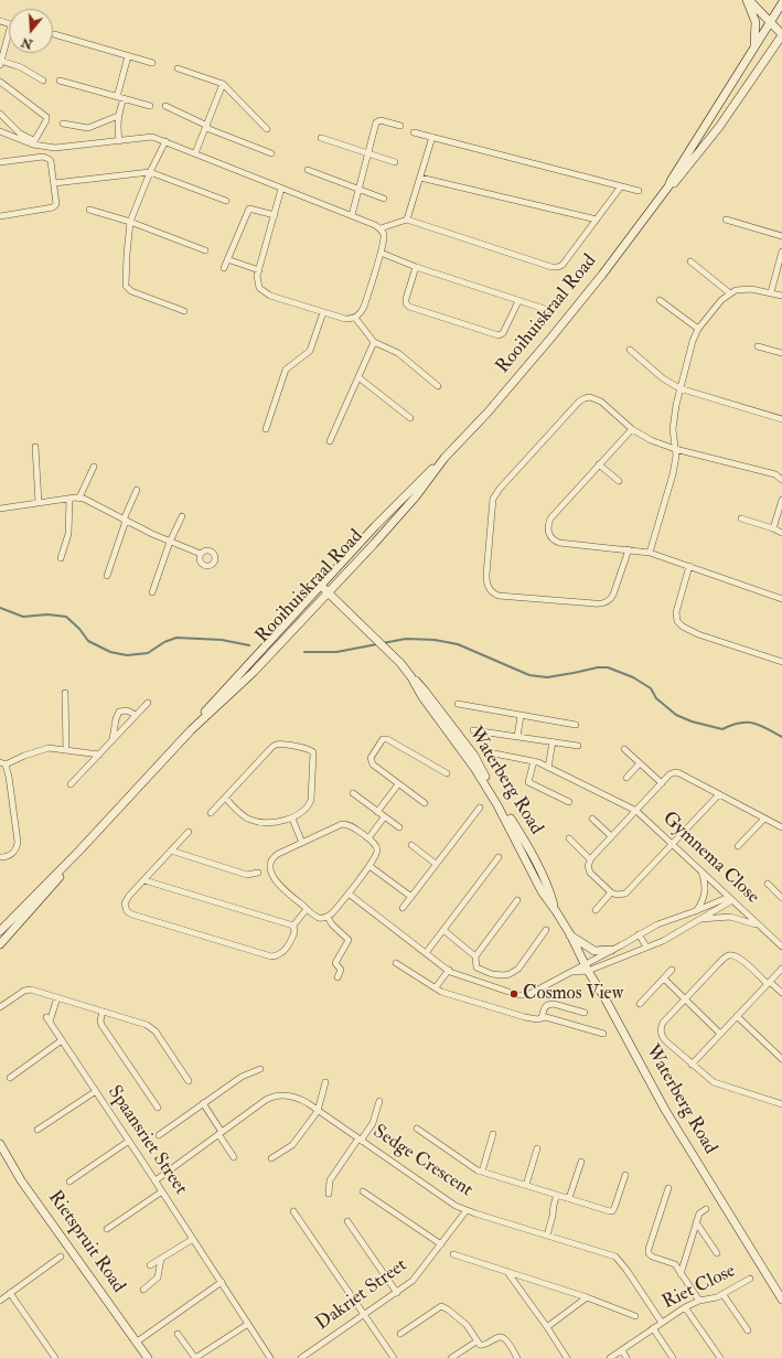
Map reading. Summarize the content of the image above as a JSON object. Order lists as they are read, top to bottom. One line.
{"streets":{"main road":["Rooihuiskraal Road","Waterberg Road","Rietspruit Road"],"street":["Gymnema Close","Spaansriet Street","Sedge Crescent","Riet Close","Dakriet Street"]},"crossings":[["Rooihuiskraal Road","Waterberg Road"],["Spaansriet Street","Sedge Crescent"],["Sedge Crescent","Riet Close"],["Sedge Crescent","Dakriet Street"]],"places":["Cosmos View"],"north":"bottom"}
